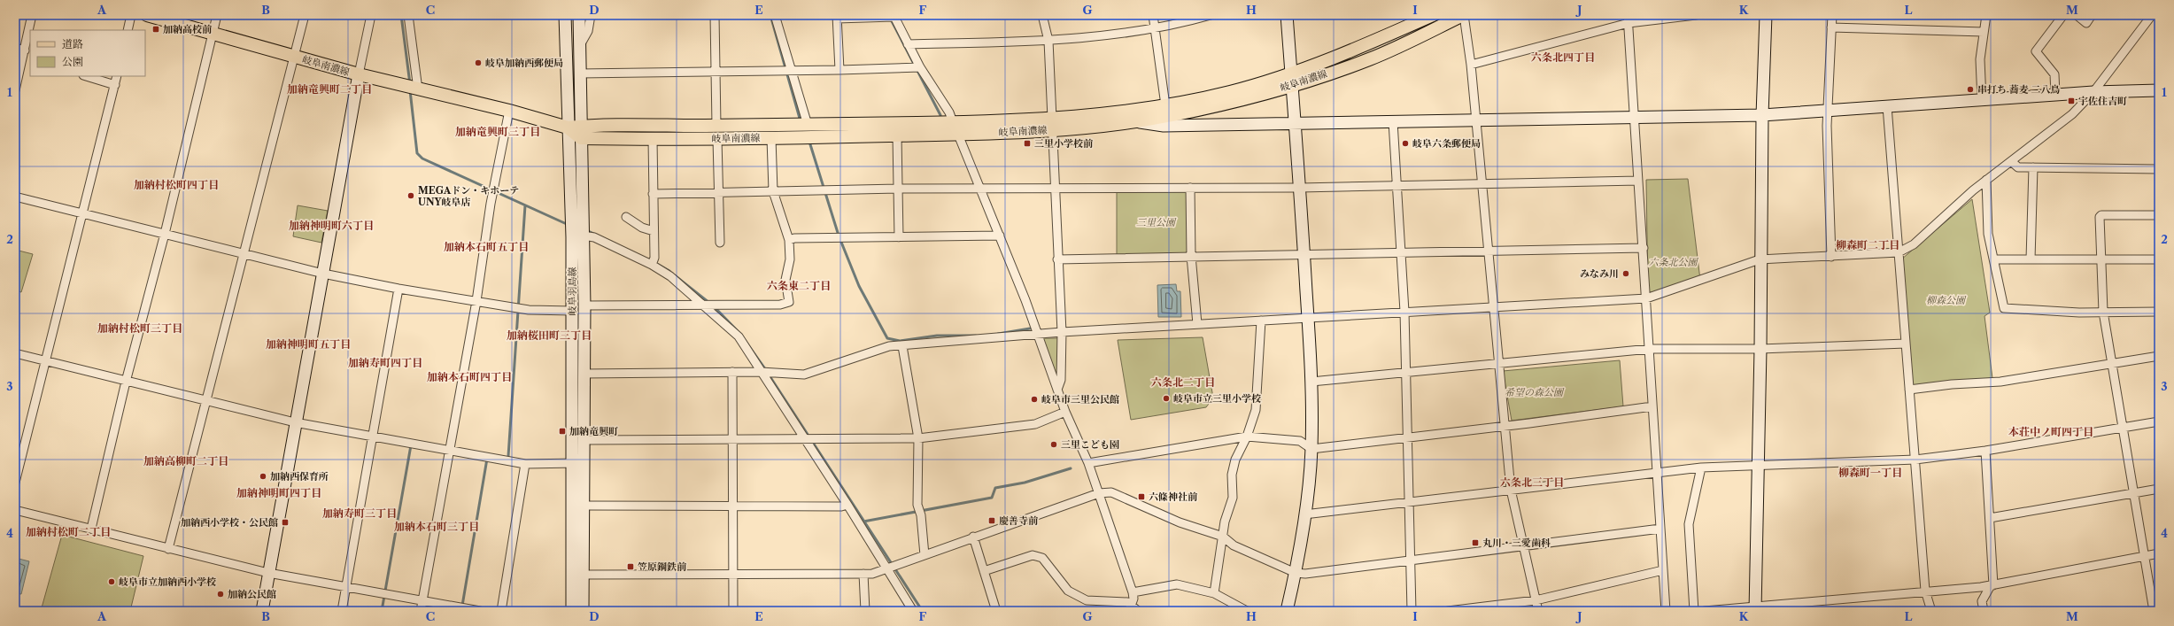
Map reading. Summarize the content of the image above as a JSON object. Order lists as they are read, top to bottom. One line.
{"streets":{"main road":["岐阜南濃線"],"street":["岐阜羽島線"]},"crossings":[["岐阜南濃線","岐阜羽島線"]],"districts":["六条北四丁目","加納竜興町二丁目","加納竜興町三丁目","加納村松町四丁目","加納神明町六丁目","柳森町二丁目","加納本石町五丁目","六条東二丁目","加納村松町三丁目","加納桜田町三丁目","加納神明町五丁目","加納寿町四丁目","加納本石町四丁目","六条北二丁目","本荘中ノ町四丁目","加納高柳町二丁目","柳森町一丁目","六条北三丁目","加納神明町四丁目","加納寿町三丁目","加納本石町三丁目","加納村松町二丁目"],"parks":["三里公園","六条北公園","柳森公園","希望の森公園"],"places":{"transit":["加納高校前","宇佐住吉町","三里小学校前","加納竜興町","六條神社前","慶善寺前","加納西小学校・公民館","丸川・三愛歯科","笠原鋼鉄前"],"other":["岐阜加納西郵便局","串打ち 蕎麦 二八鳥","岐阜六条郵便局","MEGAドン・キホーテ UNY岐阜店","みなみ川","岐阜市立三里小学校","岐阜市三里公民館","三里こども園","加納西保育所","岐阜市立加納西小学校","加納公民館"]},"legend":["道路","公園"],"grid":{"columns":["A","B","C","D","E","F","G","H","I","J","K","L","M"],"rows":["1","2","3","4"]}}
